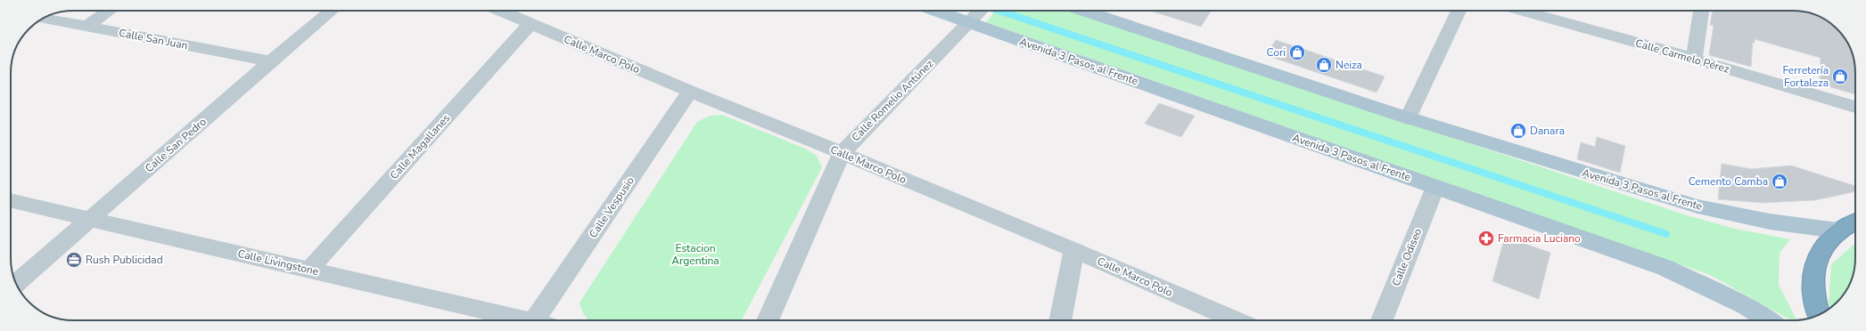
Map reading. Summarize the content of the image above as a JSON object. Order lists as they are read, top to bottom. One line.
{"streets":{"main road":["Avenida 3 Pasos al Frente"],"street":["Calle San Juan","Calle Marco Polo","Calle Carmelo Pérez","Calle Romelio Antúnez","Calle San Pedro","Calle Magallanes","Calle Vespusio","Calle Odiseo","Calle Livingstone"]},"crossings":[["Calle San Juan","Calle San Pedro"],["Calle Marco Polo","Calle Romelio Antúnez"],["Calle Marco Polo","Calle Magallanes"],["Calle Marco Polo","Calle Vespusio"],["Avenida 3 Pasos al Frente","Calle Romelio Antúnez"],["Avenida 3 Pasos al Frente","Calle Odiseo"],["Calle San Pedro","Calle Livingstone"],["Calle Magallanes","Calle Livingstone"]],"parks":["Estacion Argentina"],"places":{"shop":["Cori","Neiza","Ferretería Fortaleza","Danara","Cemento Camba"],"pharmacy":["Farmacia Luciano"],"office":["Rush Publicidad"]}}
